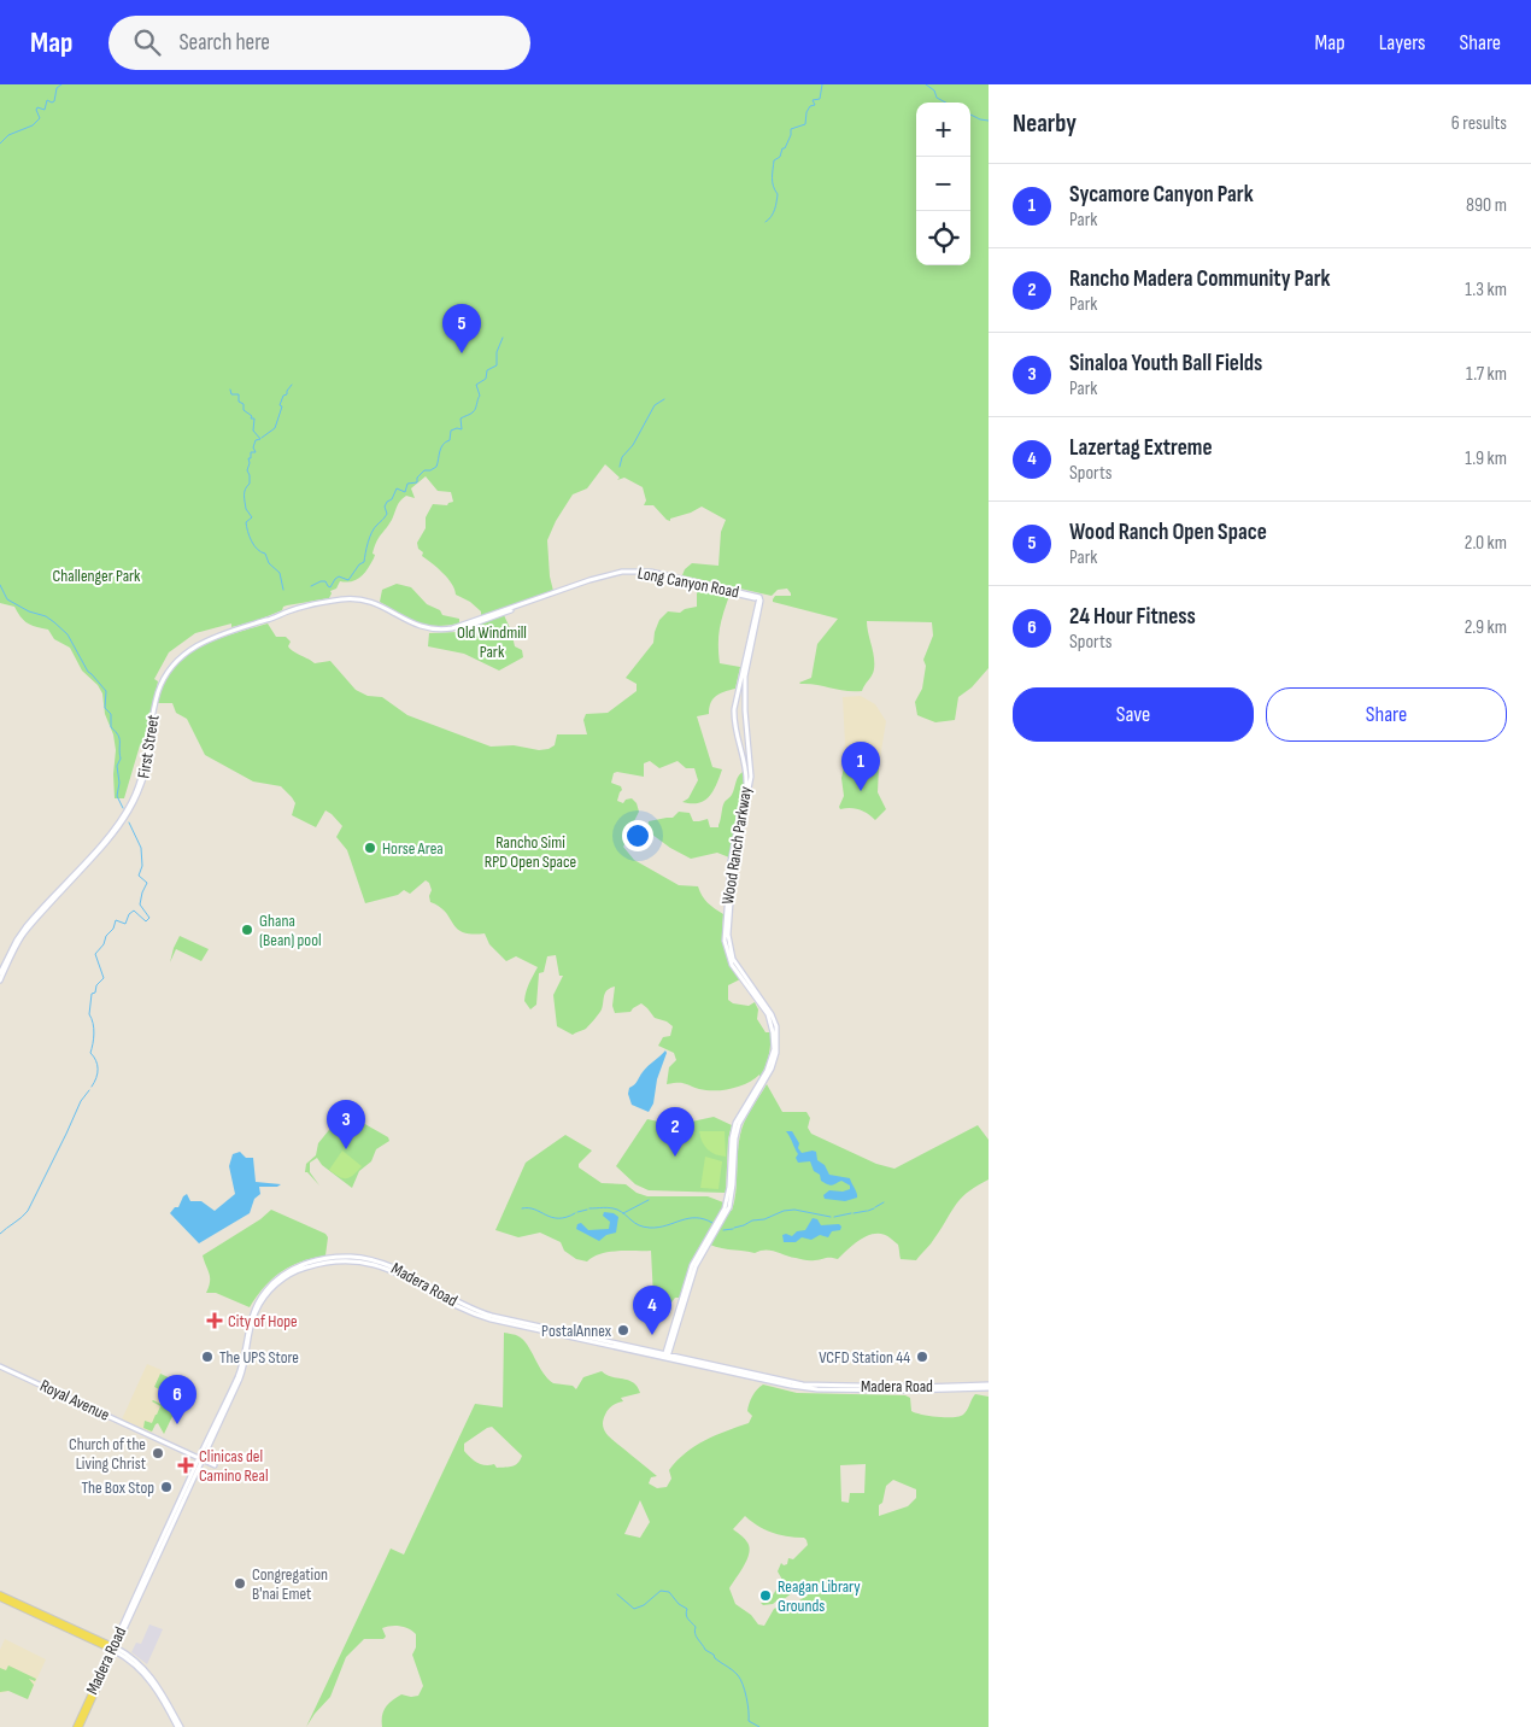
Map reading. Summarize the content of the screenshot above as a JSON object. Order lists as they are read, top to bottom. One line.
{"streets":{"main road":["Long Canyon Road","First Street","Wood Ranch Parkway","Madera Road","Royal Avenue"]},"crossings":[["Long Canyon Road","First Street"],["Long Canyon Road","Wood Ranch Parkway"],["Wood Ranch Parkway","Madera Road"],["Madera Road","Royal Avenue"]],"parks":["Challenger Park","Old Windmill Park","Rancho Simi RPD Open Space"],"places":{"other":["Horse Area","Ghana (Bean) pool","PostalAnnex","The UPS Store","VCFD Station 44","Church of the Living Christ","The Box Stop","Congregation B'nai Emet","Reagan Library Grounds"],"health":["City of Hope","Clinicas del Camino Real"]},"page":{"header":"Map","search":"Search here","nav":["Map","Layers","Share"],"heading":["Nearby","6 results"],"map_buttons":["+","−"],"list":[{"mark":"1","name":"Sycamore Canyon Park","note":"Park","value":"890 m"},{"mark":"2","name":"Rancho Madera Community Park","note":"Park","value":"1.3 km"},{"mark":"3","name":"Sinaloa Youth Ball Fields","note":"Park","value":"1.7 km"},{"mark":"4","name":"Lazertag Extreme","note":"Sports","value":"1.9 km"},{"mark":"5","name":"Wood Ranch Open Space","note":"Park","value":"2.0 km"},{"mark":"6","name":"24 Hour Fitness","note":"Sports","value":"2.9 km"}],"pins":["5","1","3","2","4","6"],"buttons":["Save","Share"]}}
